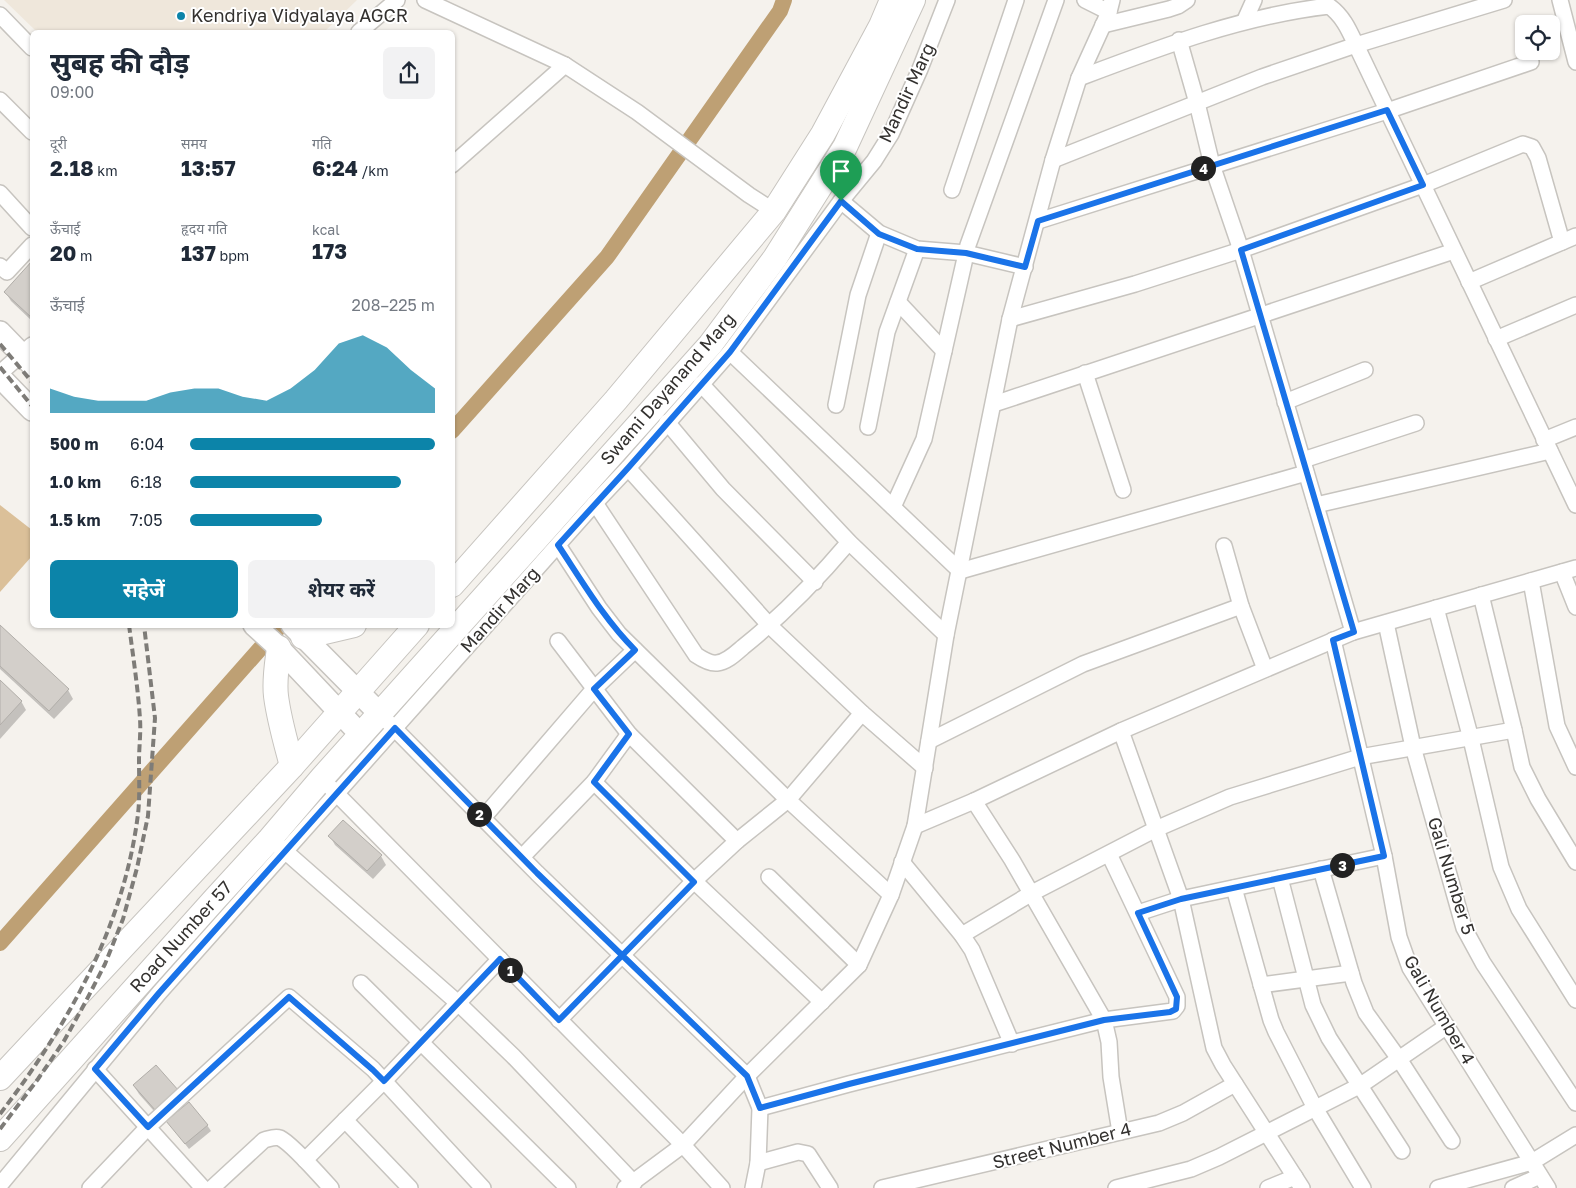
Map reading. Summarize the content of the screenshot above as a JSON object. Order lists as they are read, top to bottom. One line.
{"streets":{"main road":["Swami Dayanand Marg","Road Number 57"],"street":["Mandir Marg","Gali Number 5","Gali Number 4","Street Number 4"]},"crossings":[["Mandir Marg","Swami Dayanand Marg"],["Mandir Marg","Road Number 57"],["Swami Dayanand Marg","Road Number 57"]],"places":["Kendriya Vidyalaya AGCR"],"page":{"heading":["सुबह की दौड़","09:00"],"stats":[["दूरी","2.18 km"],["समय","13:57"],["गति","6:24 /km"],["ऊँचाई","20 m"],["हृदय गति","137 bpm"],["kcal","173"]],"pins":["4","2","3","1"],"chart":["ऊँचाई","208–225 m"],"list":[{"name":"500 m","note":"6:04"},{"name":"1.0 km","note":"6:18"},{"name":"1.5 km","note":"7:05"}],"buttons":["सहेजें","शेयर करें"]}}
